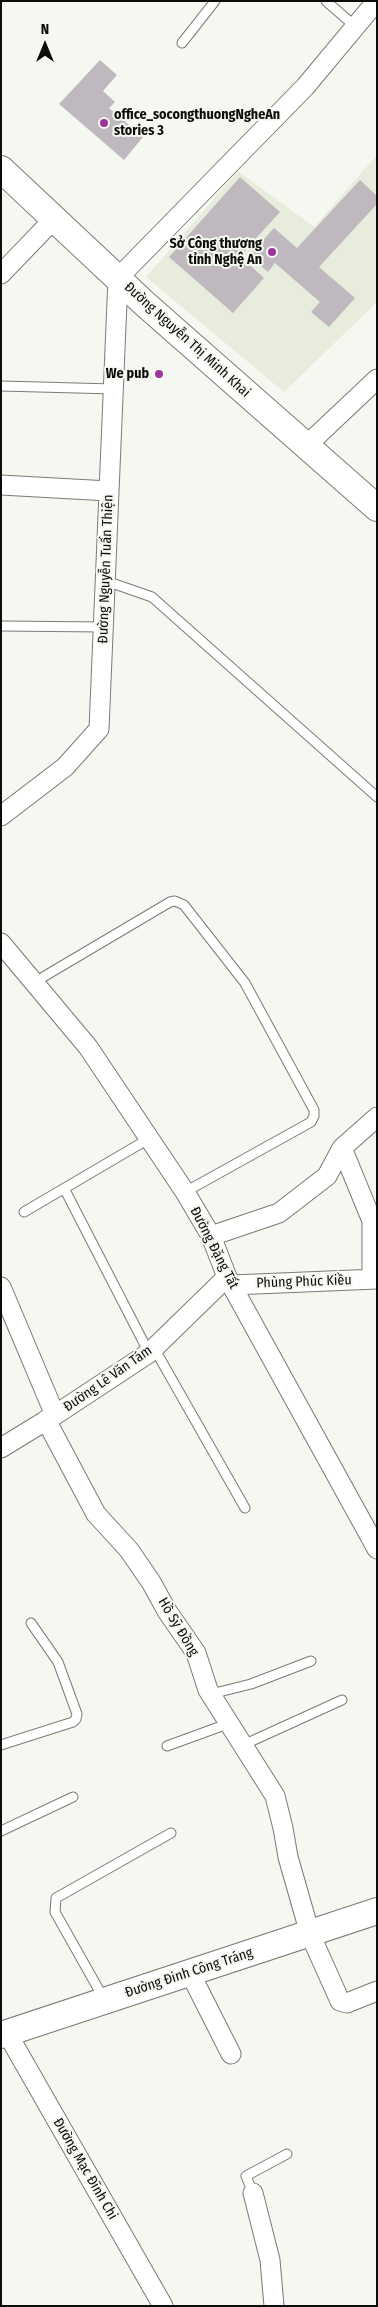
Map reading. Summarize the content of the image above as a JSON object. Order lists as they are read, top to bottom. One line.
{"streets":{"main road":["Đường Nguyễn Thị Minh Khai","Đường Đinh Công Tráng"],"street":["Đường Nguyễn Tuấn Thiện","Đường Đặng Tất","Phùng Phúc Kiều","Đường Lê Văn Tám","Hồ Sỹ Đồng","Đường Mạc Đĩnh Chi"]},"crossings":[["Đường Nguyễn Thị Minh Khai","Đường Nguyễn Tuấn Thiện"],["Đường Đặng Tất","Phùng Phúc Kiều"],["Đường Đặng Tất","Đường Lê Văn Tám"],["Phùng Phúc Kiều","Đường Lê Văn Tám"],["Đường Lê Văn Tám","Hồ Sỹ Đồng"],["Hồ Sỹ Đồng","Đường Đinh Công Tráng"],["Đường Đinh Công Tráng","Đường Mạc Đĩnh Chi"]],"places":["office_socongthuongNgheAn stories 3","Sở Công thương tỉnh Nghệ An","We pub"],"north":"top"}
